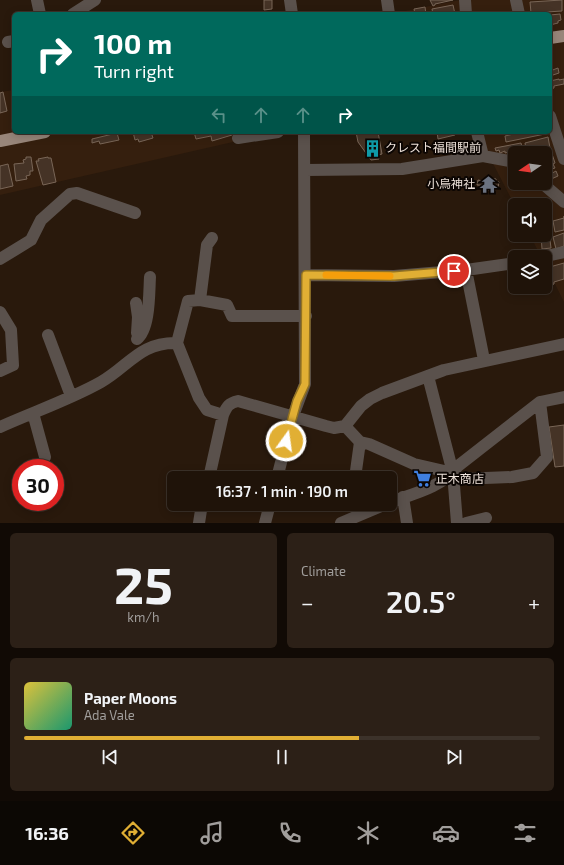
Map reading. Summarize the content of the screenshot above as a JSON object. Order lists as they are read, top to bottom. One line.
{"places":{"building":["クレスト福間駅前"],"temple":["小烏神社"],"supermarket":["正木商店"]},"north":"left","page":{"turn":["100 m","Turn right"],"limit":"30","trip":"16:37 · 1 min · 190 m","tile":[["25","km/h"],"Climate"],"heat":["−","20.5°","+"],"song":["Paper Moons","Ada Vale"],"tabs":"16:36"}}
